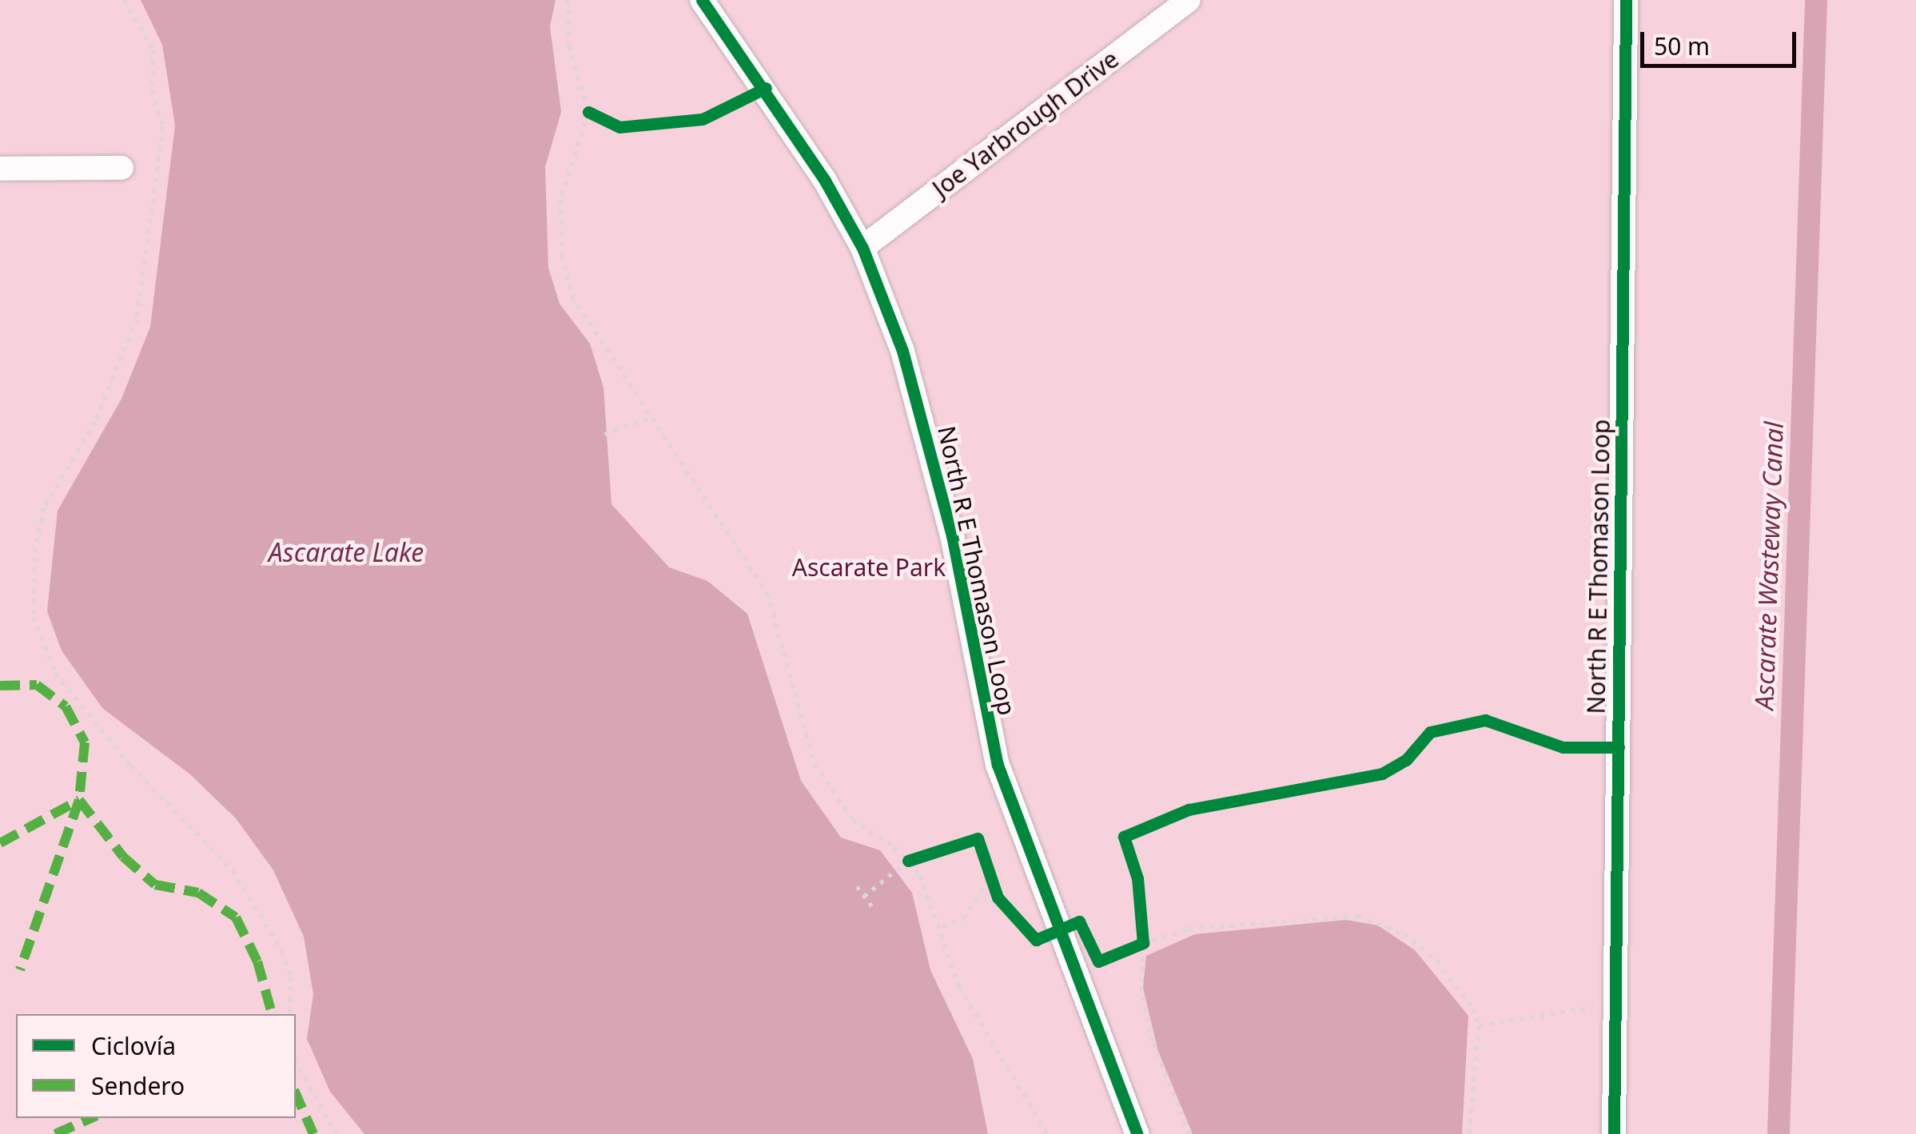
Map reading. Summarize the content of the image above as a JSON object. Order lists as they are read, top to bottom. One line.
{"streets":{"street":["Joe Yarbrough Drive","North R E Thomason Loop"]},"crossings":[["Joe Yarbrough Drive","North R E Thomason Loop"]],"water":["Ascarate Lake","Ascarate Wasteway Canal"],"parks":["Ascarate Park"],"legend":["Ciclovía","Sendero"],"scale_bar":"50 m"}
